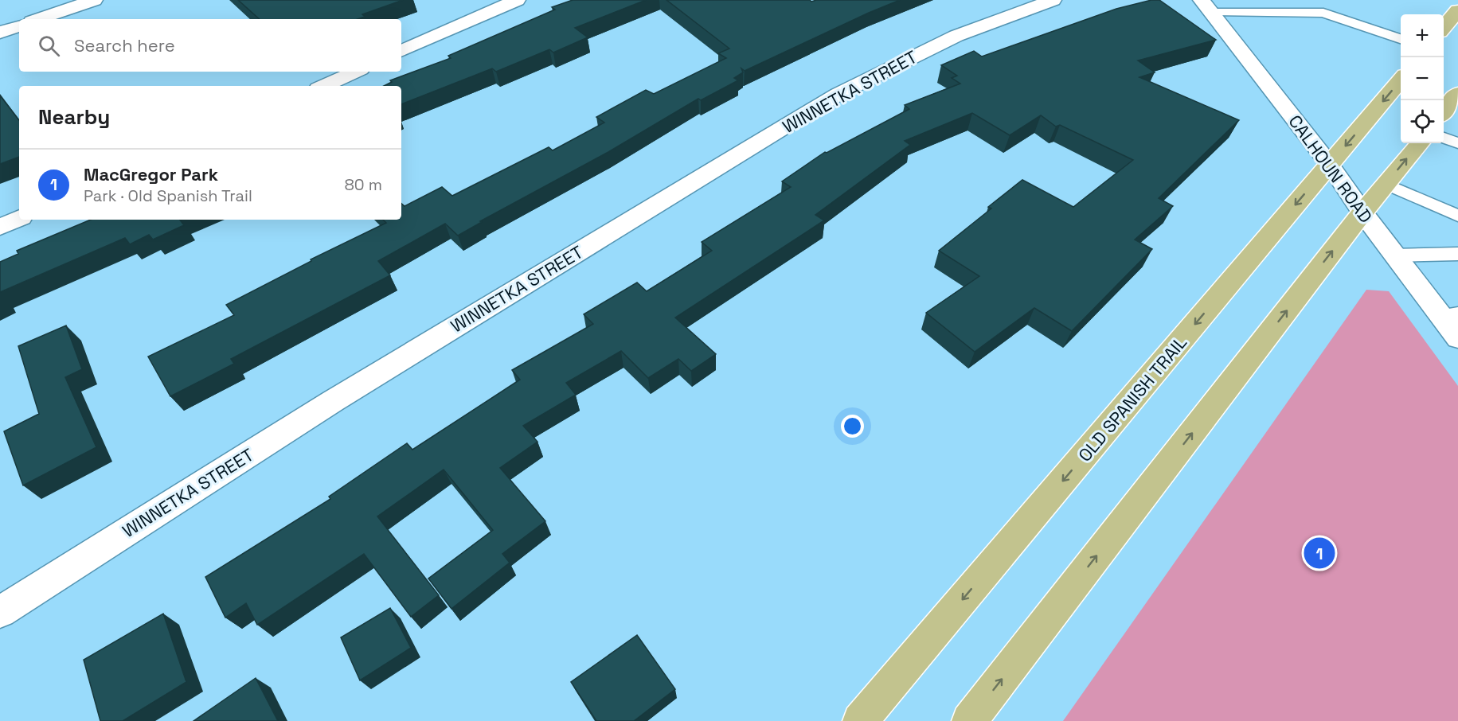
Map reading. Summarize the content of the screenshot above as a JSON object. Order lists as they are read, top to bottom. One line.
{"streets":{"main road":["OLD SPANISH TRAIL"],"street":["WINNETKA STREET","CALHOUN ROAD"]},"crossings":[["CALHOUN ROAD","OLD SPANISH TRAIL"]],"page":{"map_buttons":["+","−"],"search":"Search here","heading":"Nearby","list":[{"mark":"1","name":"MacGregor Park","note":"Park · Old Spanish Trail","value":"80 m"}],"pins":"1"}}
